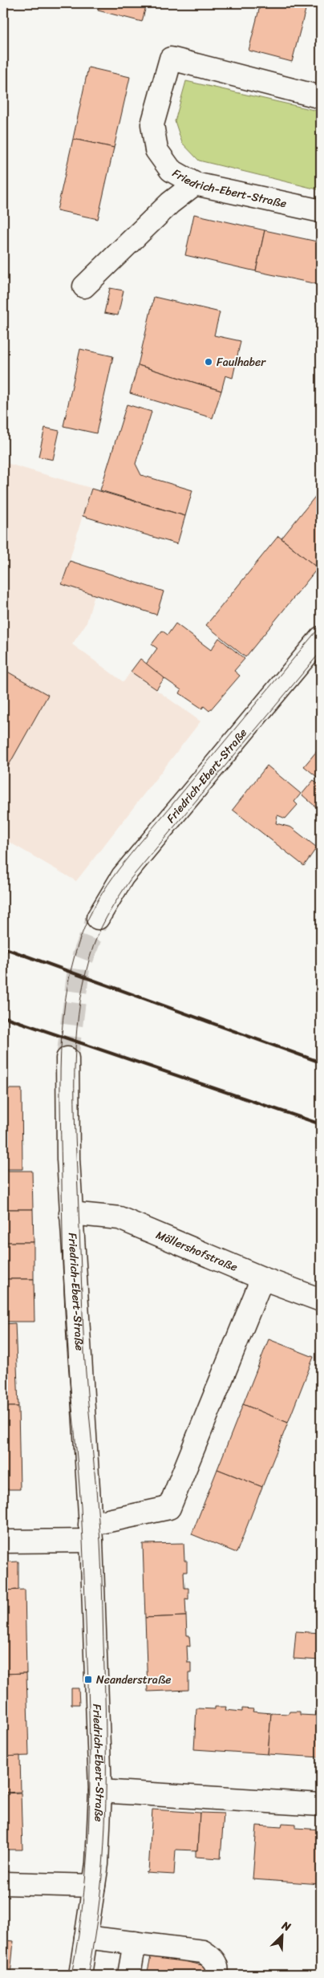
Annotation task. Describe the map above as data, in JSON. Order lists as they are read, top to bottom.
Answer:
{
  "streets": {
    "main road": ["Friedrich-Ebert-Straße", "Möllershofstraße"]
  },
  "crossings": [
    ["Friedrich-Ebert-Straße", "Möllershofstraße"]
  ],
  "places": {
    "other": ["Faulhaber"],
    "transit": ["Neanderstraße"]
  },
  "north": "top right"
}
